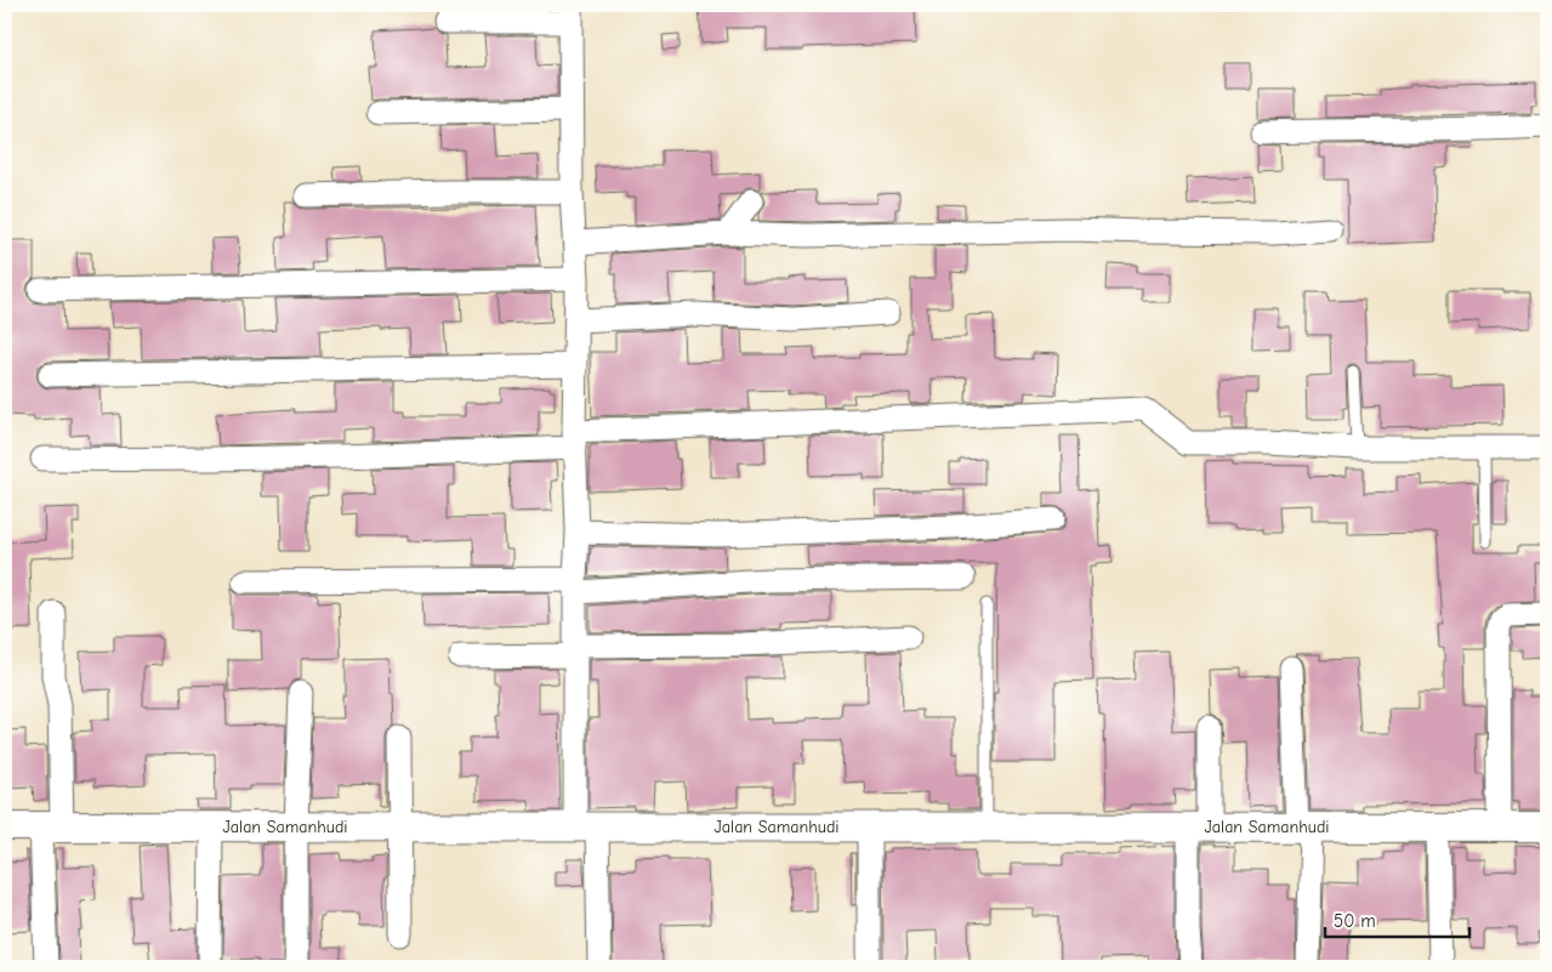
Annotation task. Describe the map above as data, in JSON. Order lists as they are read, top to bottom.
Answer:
{
  "streets": {
    "street": ["Jalan Samanhudi"]
  },
  "scale_bar": "50 m"
}
